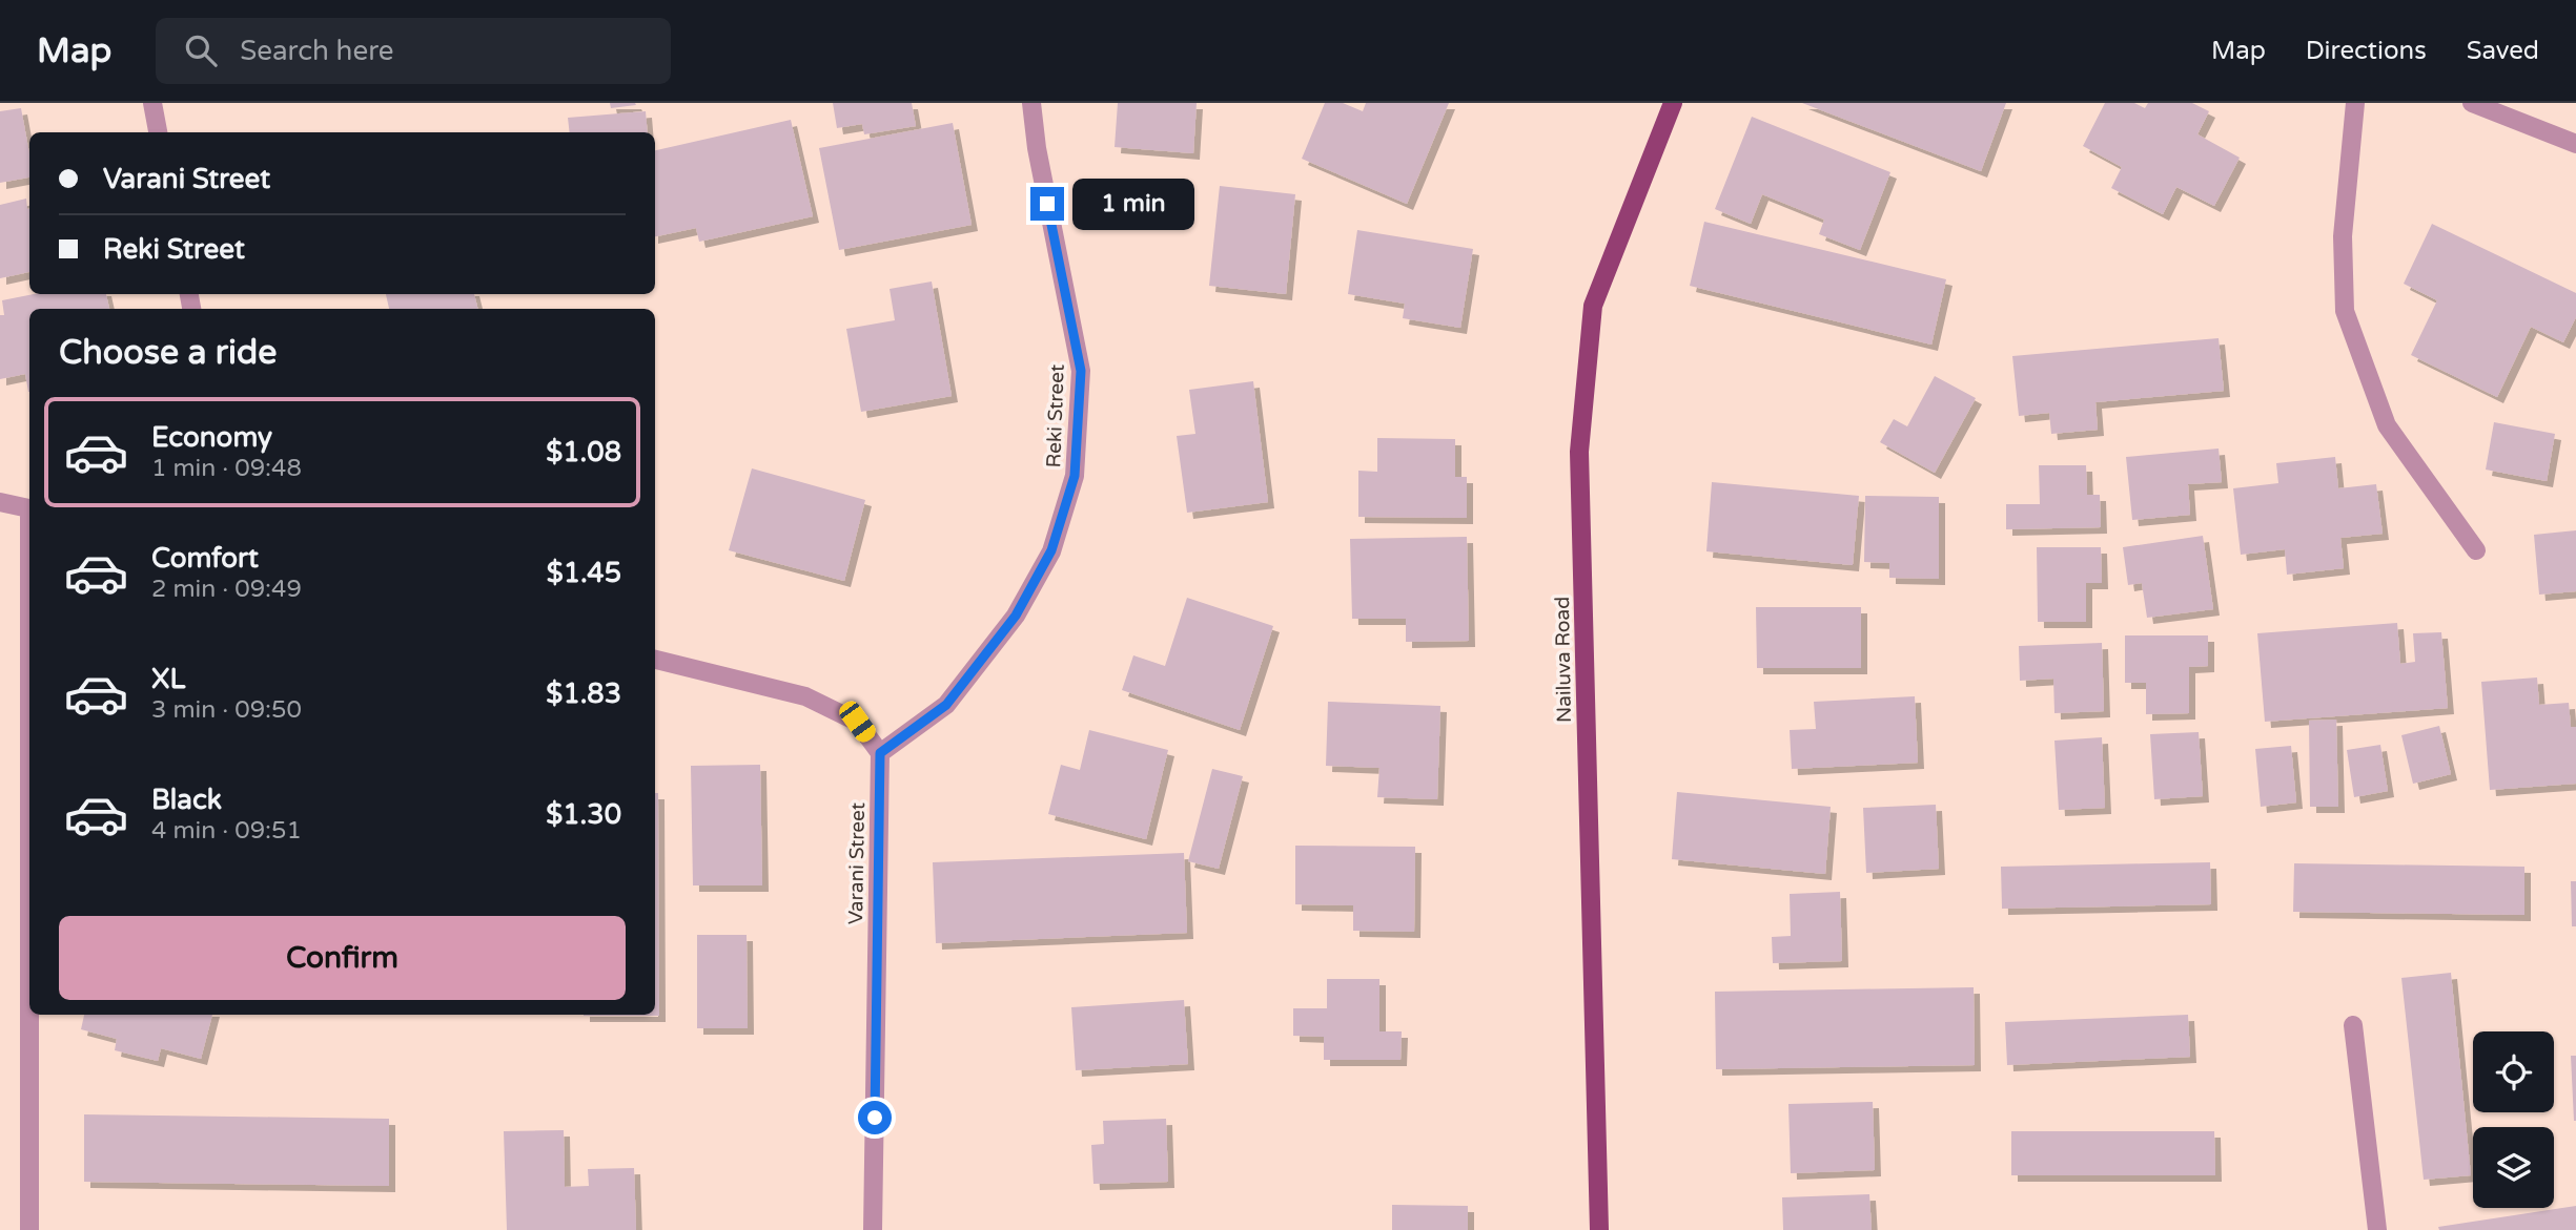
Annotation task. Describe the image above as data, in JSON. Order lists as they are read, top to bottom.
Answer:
{
  "streets": {
    "main road": ["Nailuva Road"],
    "street": ["Reki Street", "Varani Street"]
  },
  "crossings": [
    ["Reki Street", "Varani Street"]
  ],
  "page": {
    "header": "Map",
    "search": "Search here",
    "nav": ["Map", "Directions", "Saved"],
    "banner": ["Varani Street", "Reki Street"],
    "bubble": "1 min",
    "heading": "Choose a ride",
    "list": [
      {
        "name": "Economy",
        "note": "1 min · 09:48",
        "value": "$1.08"
      },
      {
        "name": "Comfort",
        "note": "2 min · 09:49",
        "value": "$1.45"
      },
      {
        "name": "XL",
        "note": "3 min · 09:50",
        "value": "$1.83"
      },
      {
        "name": "Black",
        "note": "4 min · 09:51",
        "value": "$1.30"
      }
    ],
    "buttons": "Confirm"
  }
}
